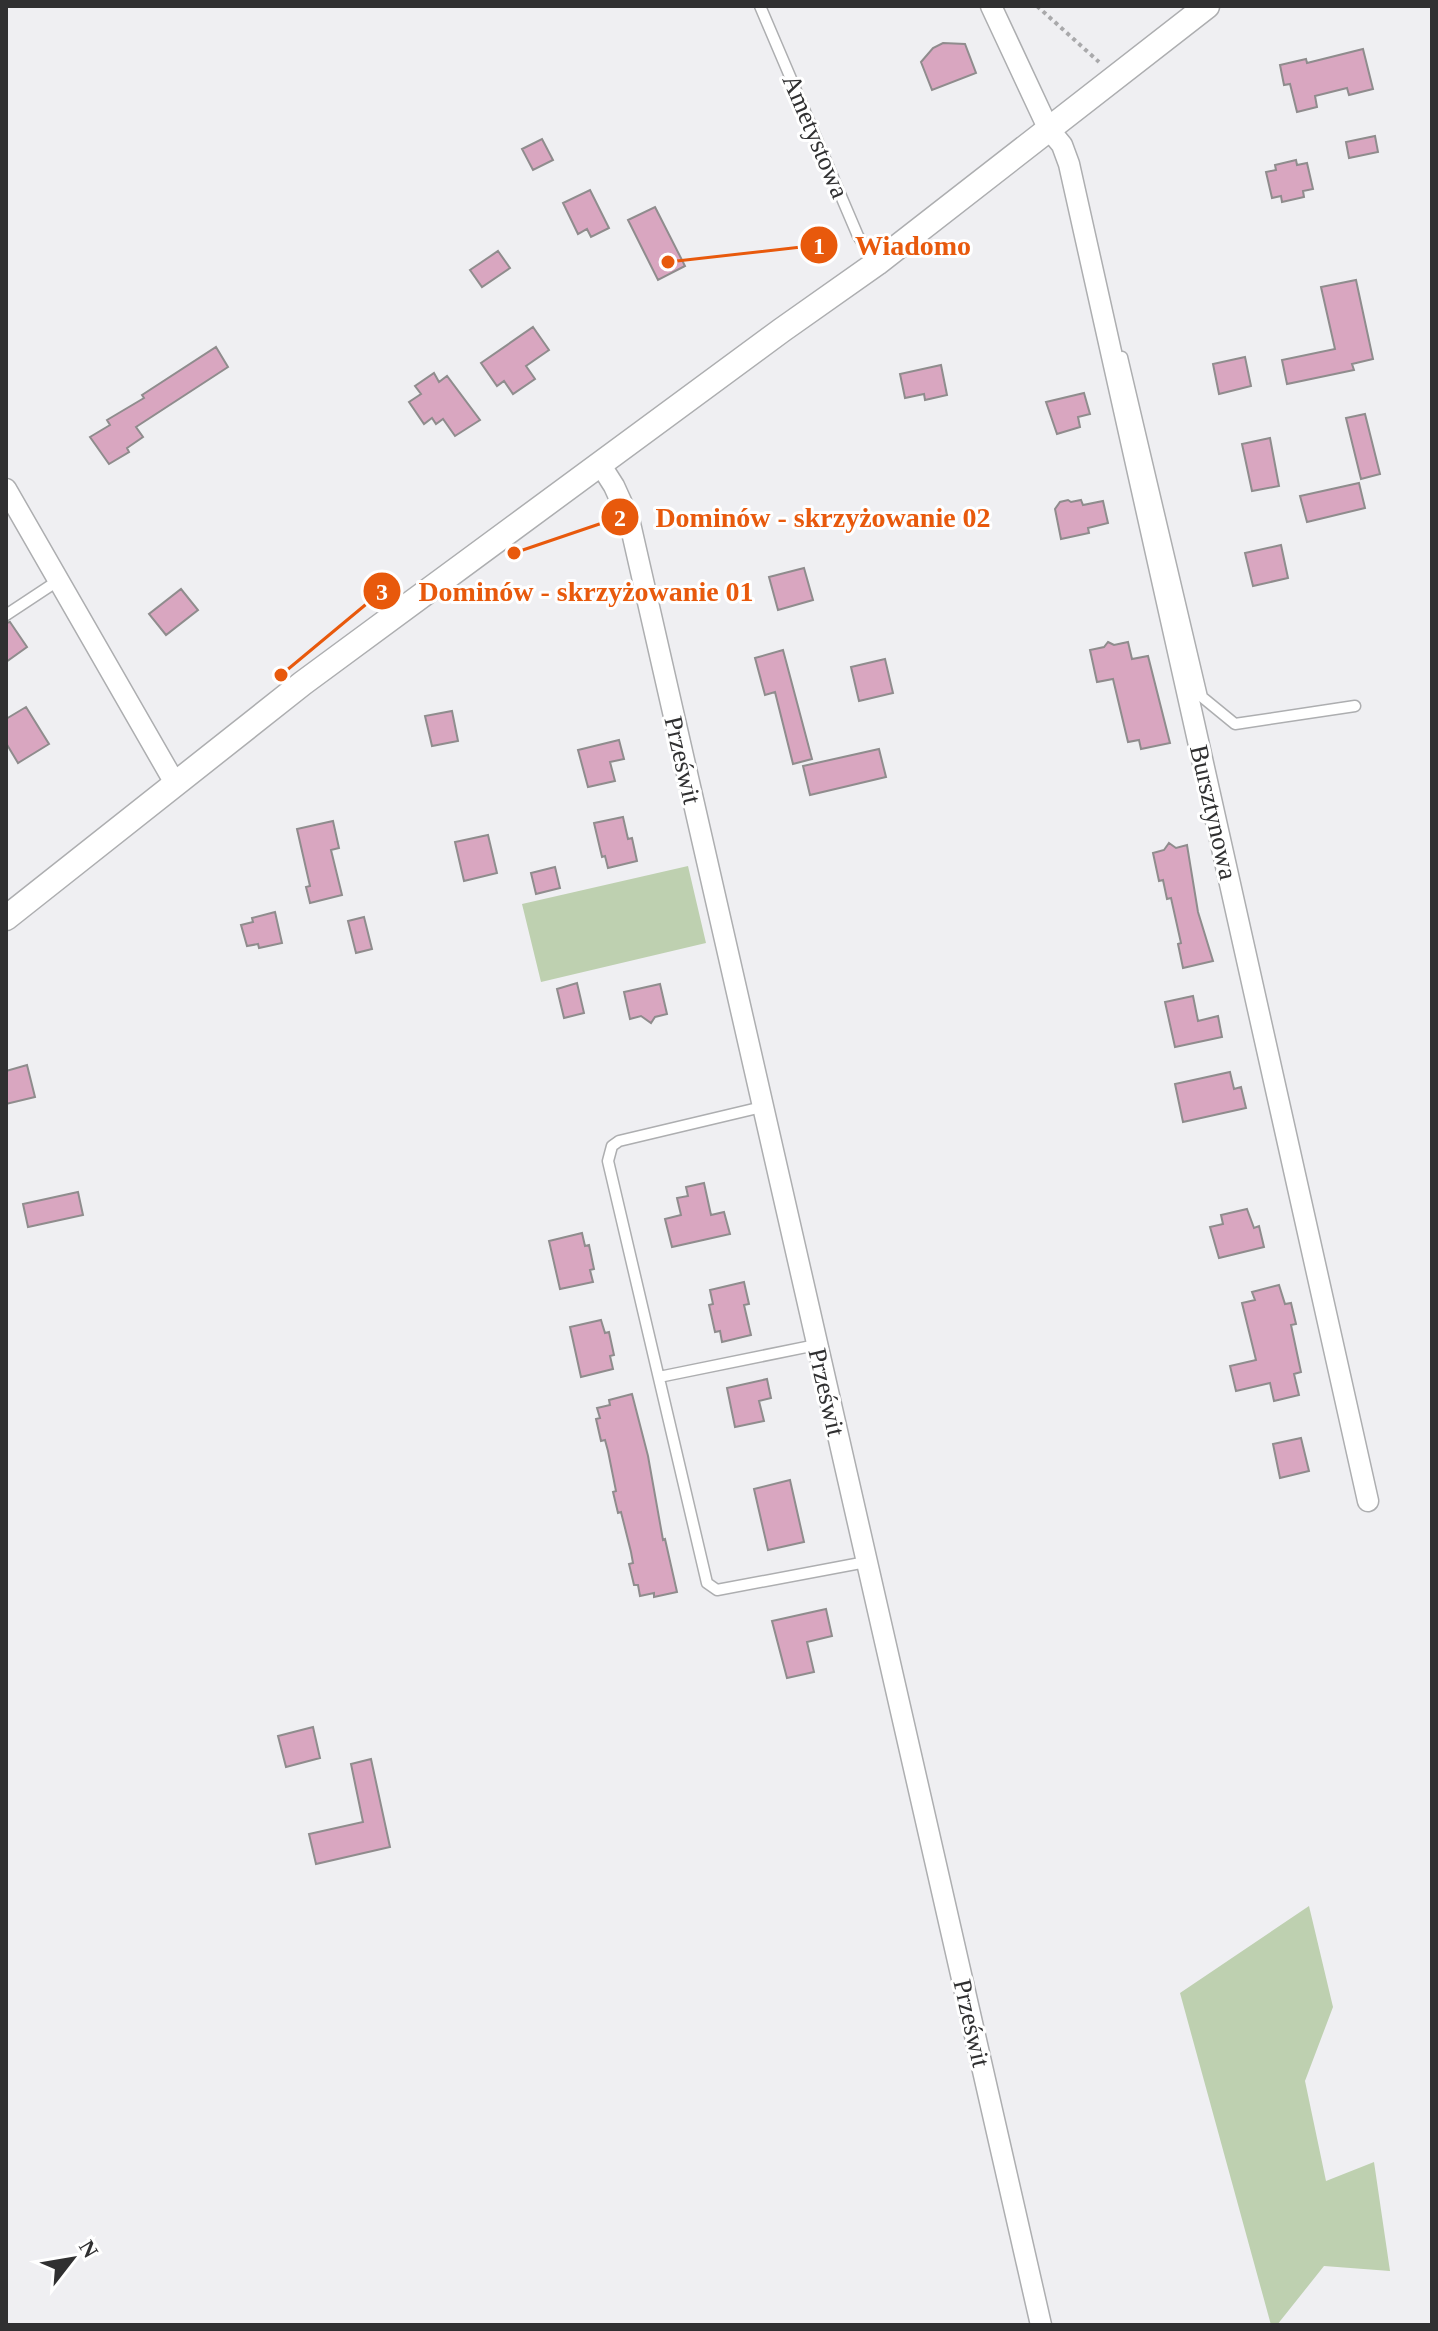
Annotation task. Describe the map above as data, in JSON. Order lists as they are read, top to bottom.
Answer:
{
  "streets": {
    "street": ["Prześwit", "Bursztynowa"],
    "lane": ["Ametystowa"]
  },
  "places": ["Wiadomo", "Dominów - skrzyżowanie 02", "Dominów - skrzyżowanie 01"],
  "north": "top right"
}
